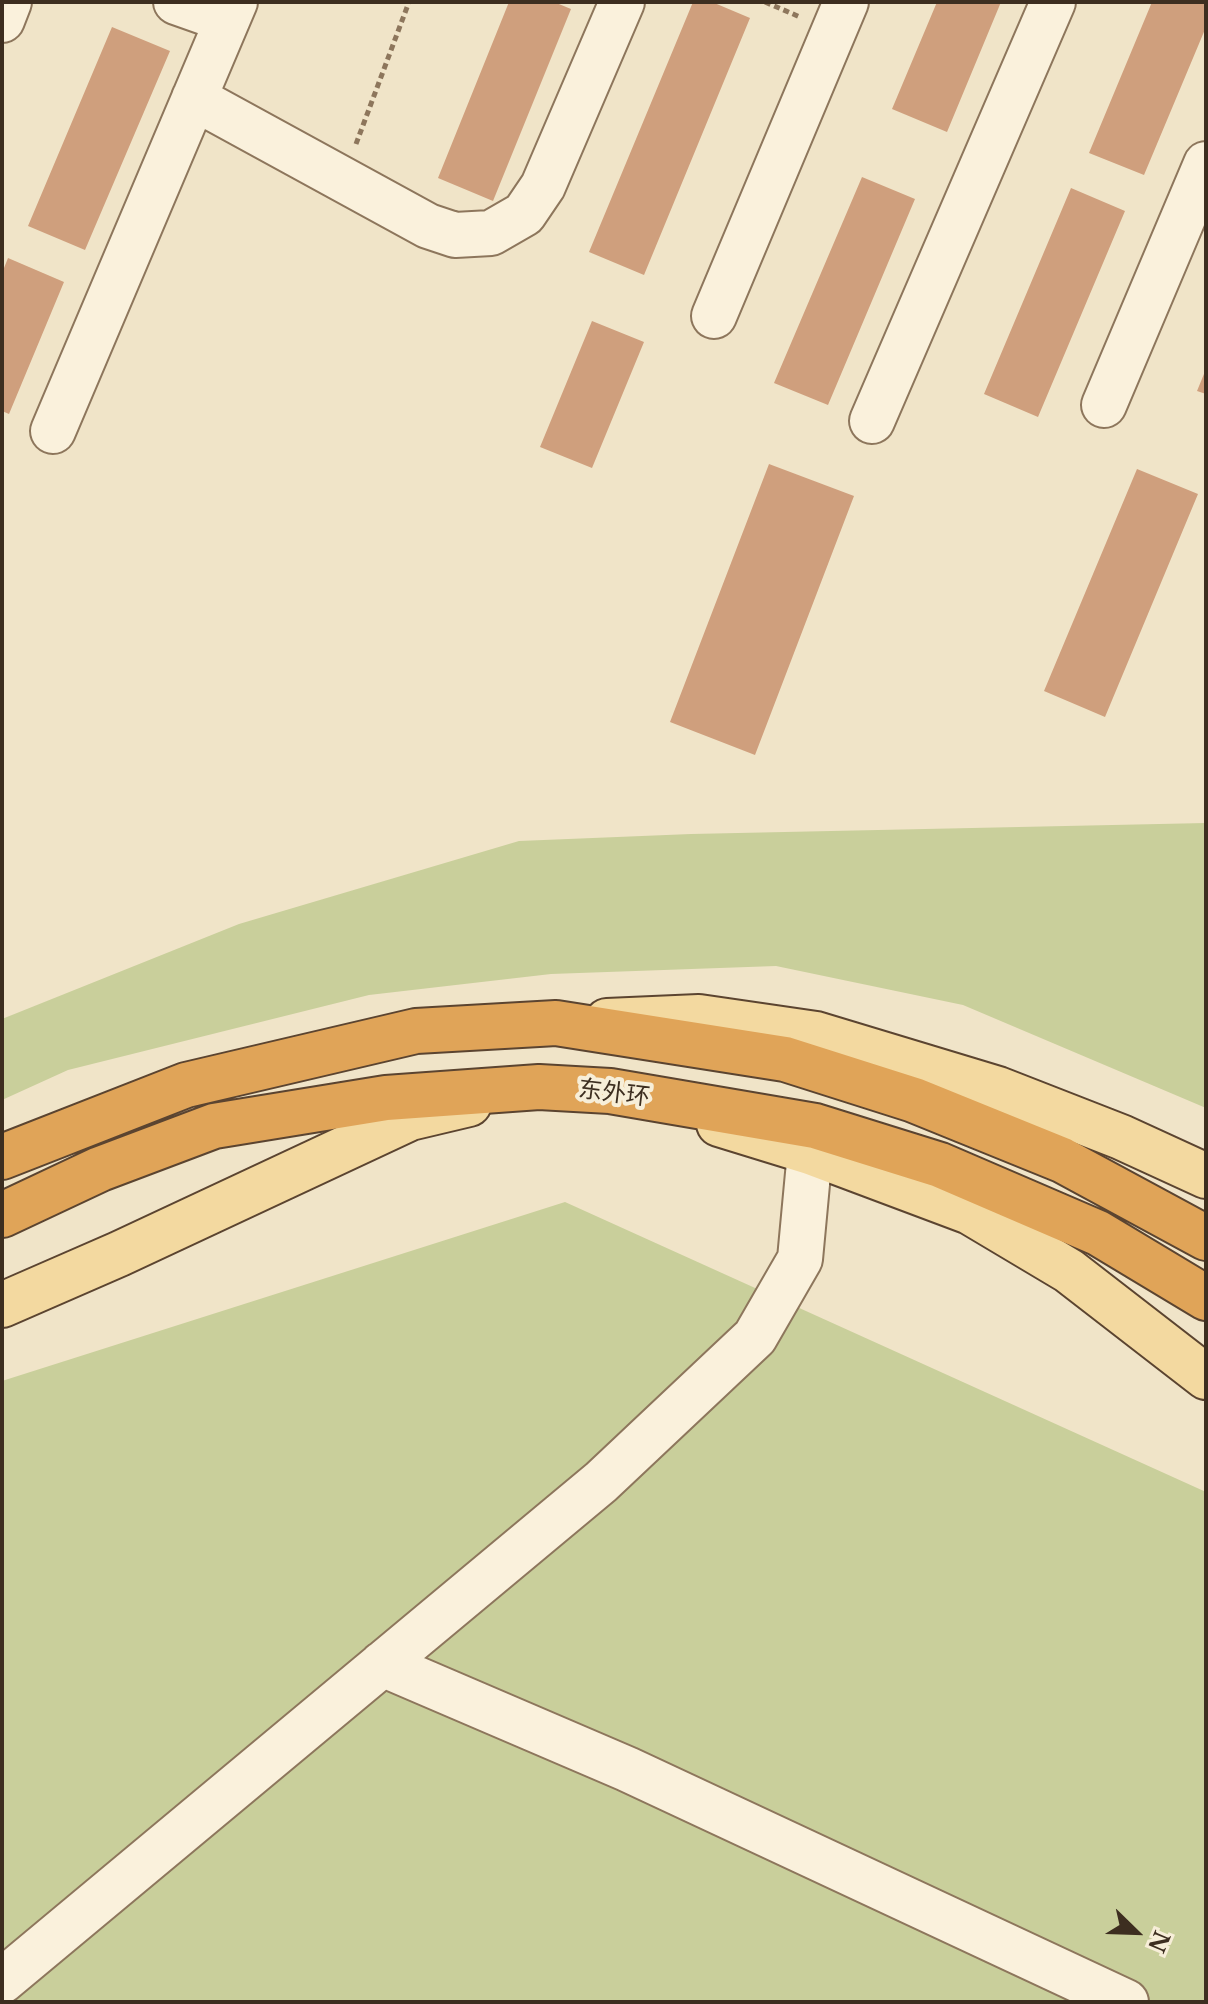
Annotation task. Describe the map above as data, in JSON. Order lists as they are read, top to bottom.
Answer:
{
  "streets": {
    "highway": ["东外环"]
  },
  "north": "bottom right"
}
